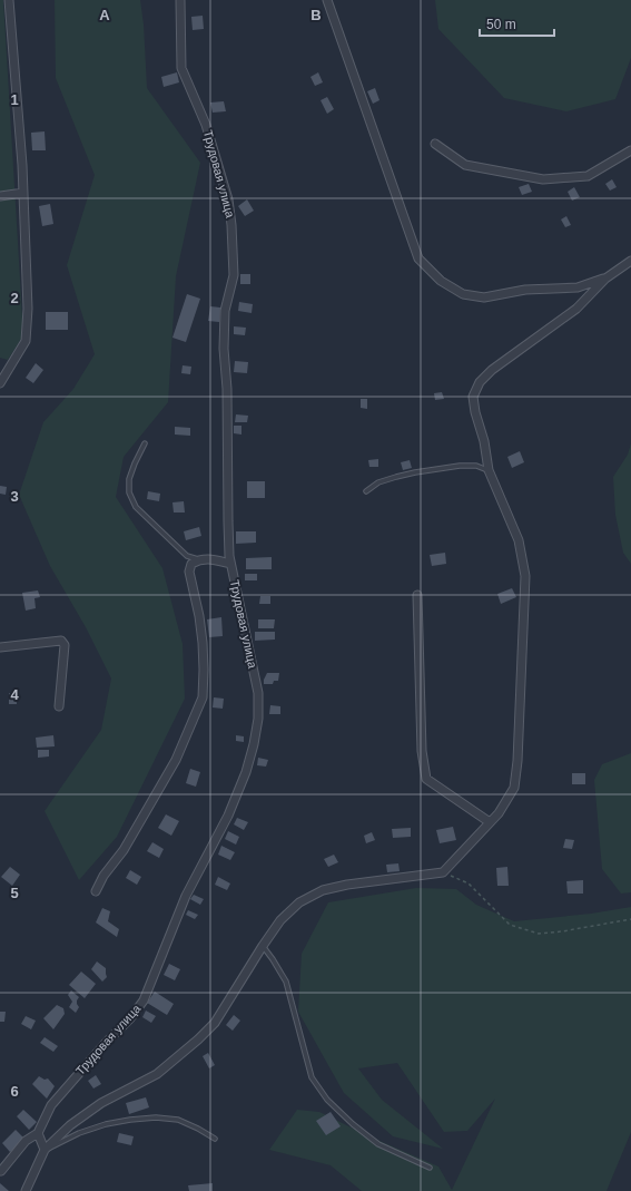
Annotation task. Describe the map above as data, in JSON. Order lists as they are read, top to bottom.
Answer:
{
  "streets": {
    "street": ["Трудовая улица"]
  },
  "scale_bar": "50 m",
  "grid": {
    "columns": ["A", "B"],
    "rows": [
      "1",
      "2",
      "3",
      "4",
      "5",
      "6"
    ]
  }
}
